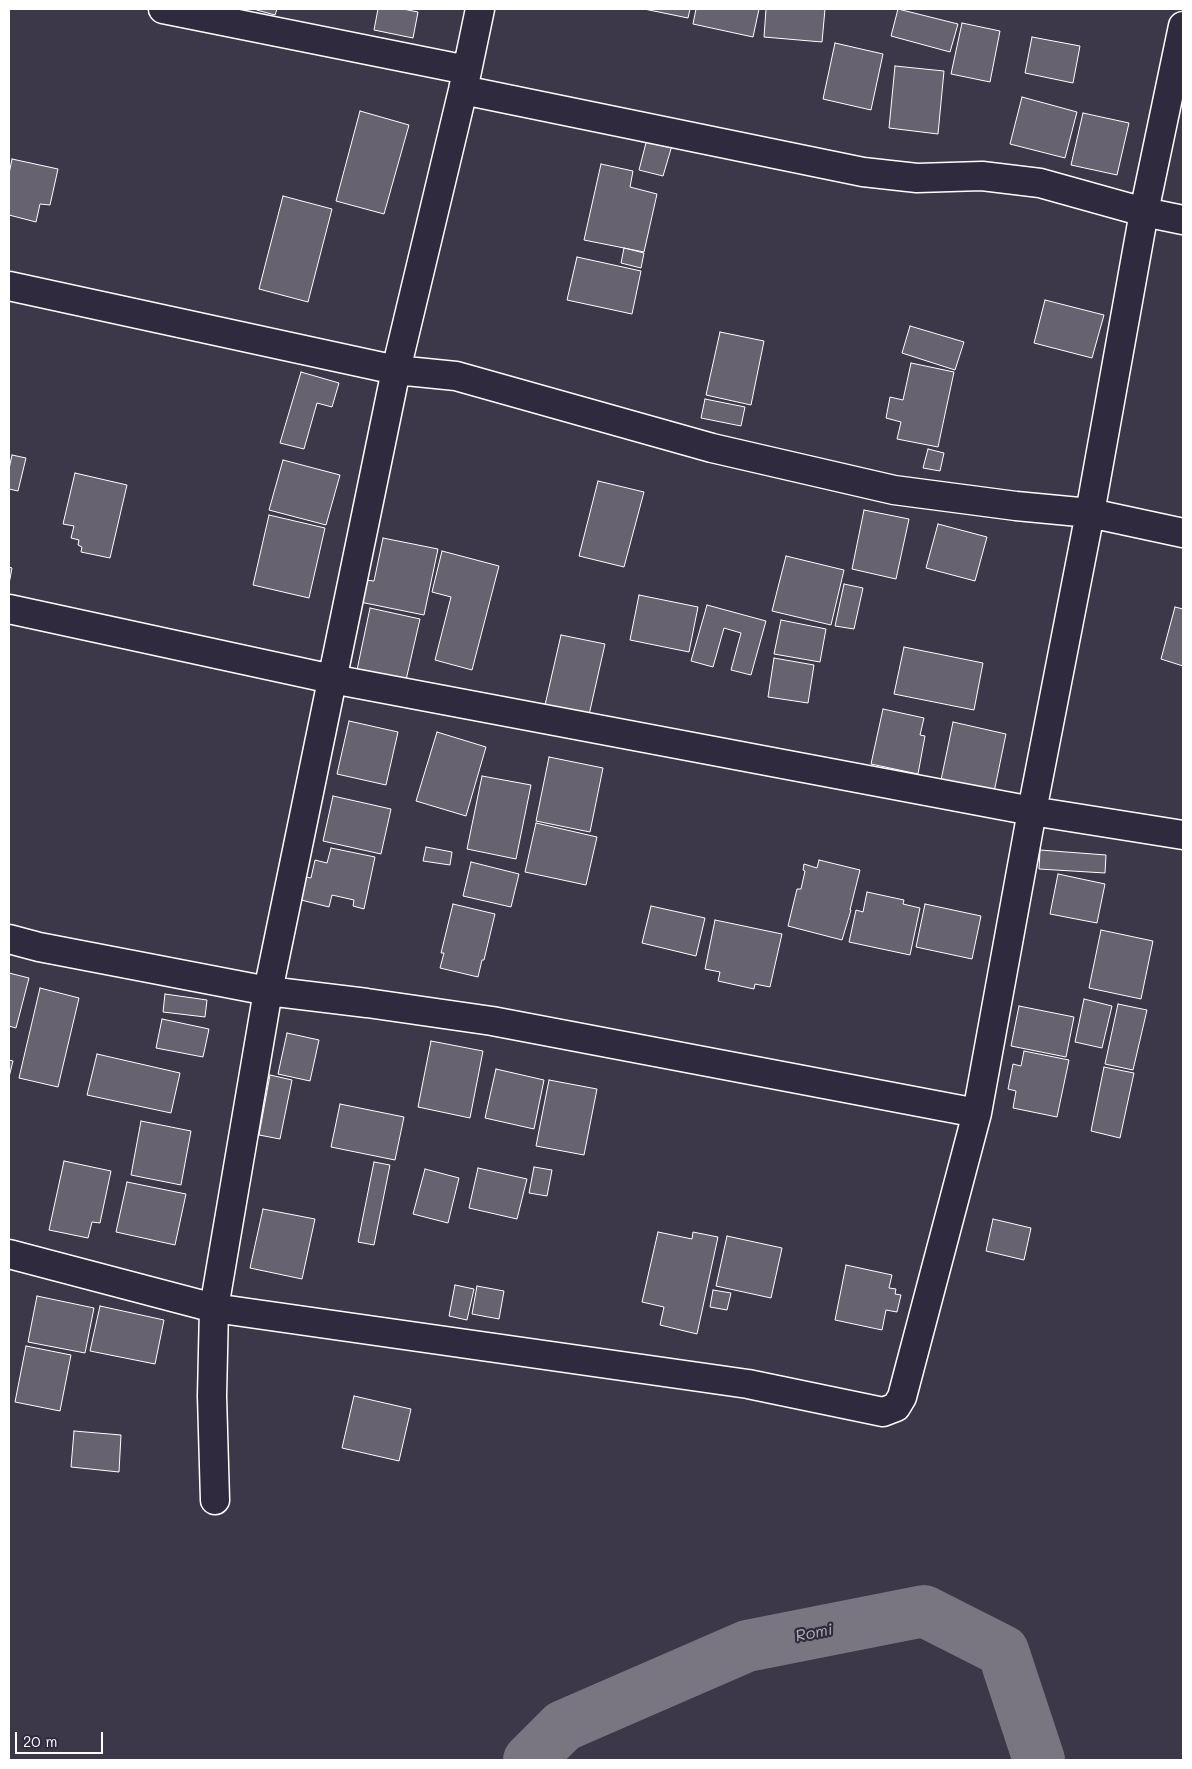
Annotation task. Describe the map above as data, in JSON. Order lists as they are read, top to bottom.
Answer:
{
  "water": ["Romi"],
  "scale_bar": "20 m"
}
